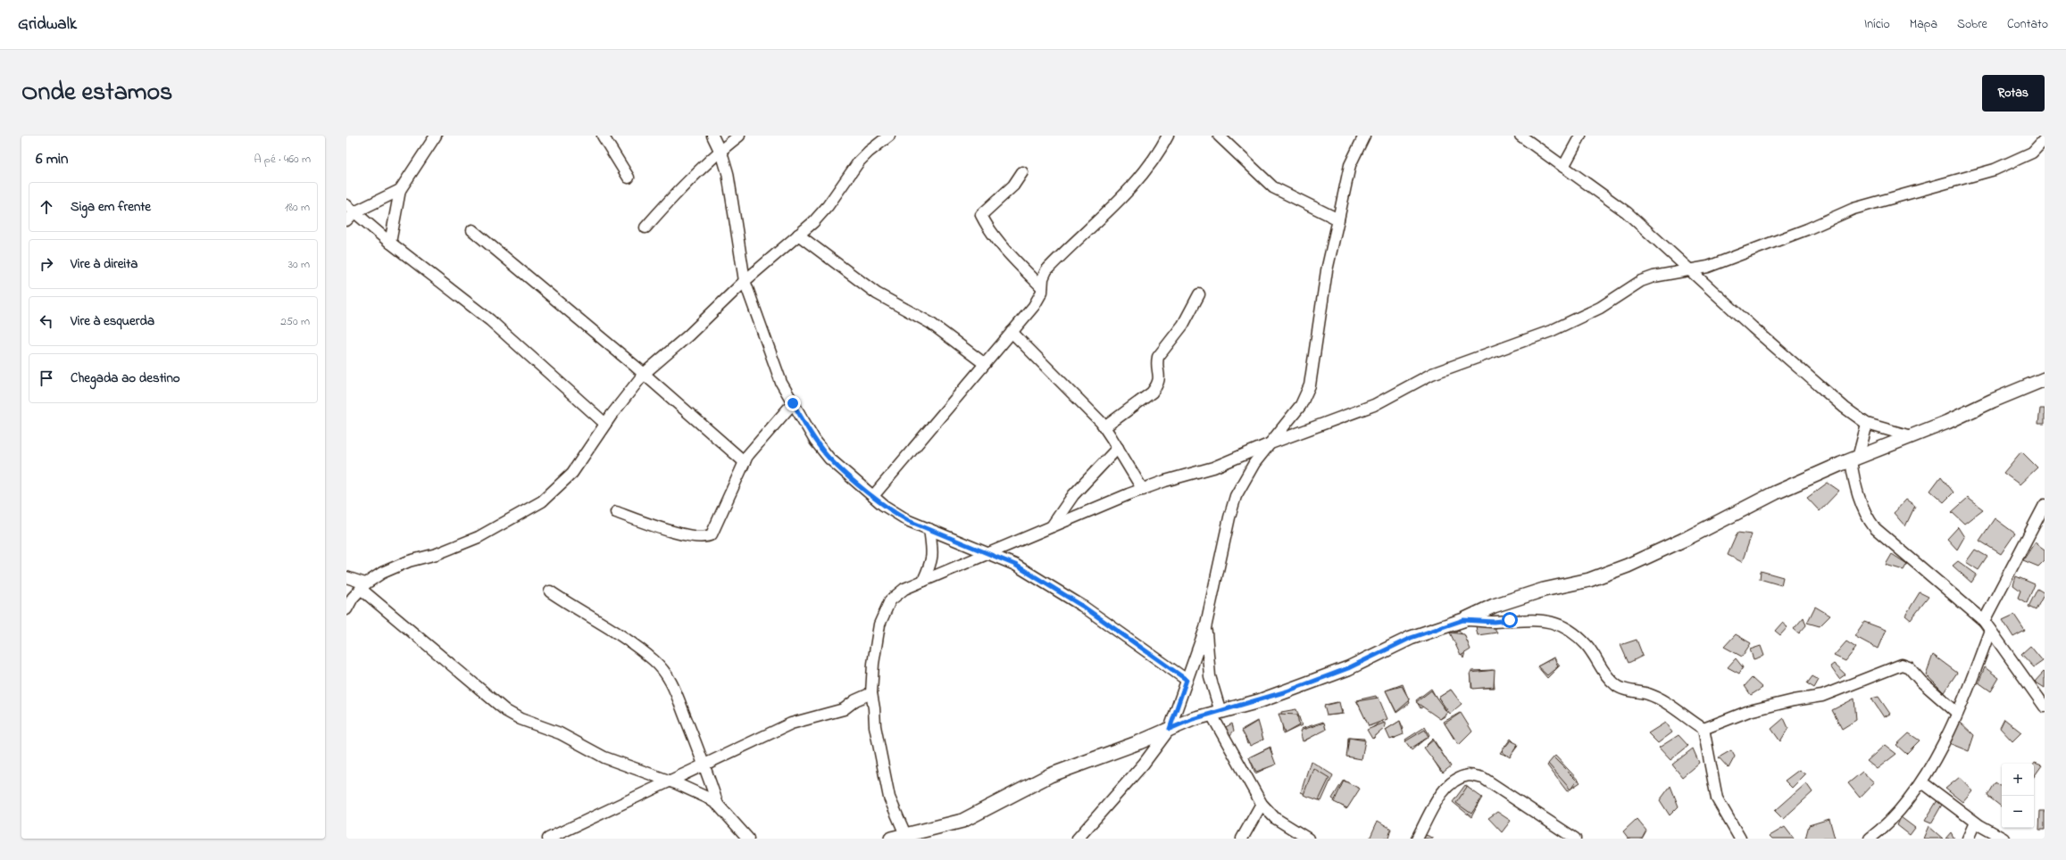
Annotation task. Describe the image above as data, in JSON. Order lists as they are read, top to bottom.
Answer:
{
  "page": {
    "header": "Gridwalk",
    "nav": [
      "Início",
      "Mapa",
      "Sobre",
      "Contato"
    ],
    "title": "Onde estamos",
    "buttons": "Rotas",
    "heading": ["6 min", "A pé · 460 m"],
    "list": [
      ["Siga em frente", "180 m"],
      ["Vire à direita", "30 m"],
      ["Vire à esquerda", "250 m"],
      "Chegada ao destino"
    ],
    "map_buttons": ["+", "−"]
  }
}
